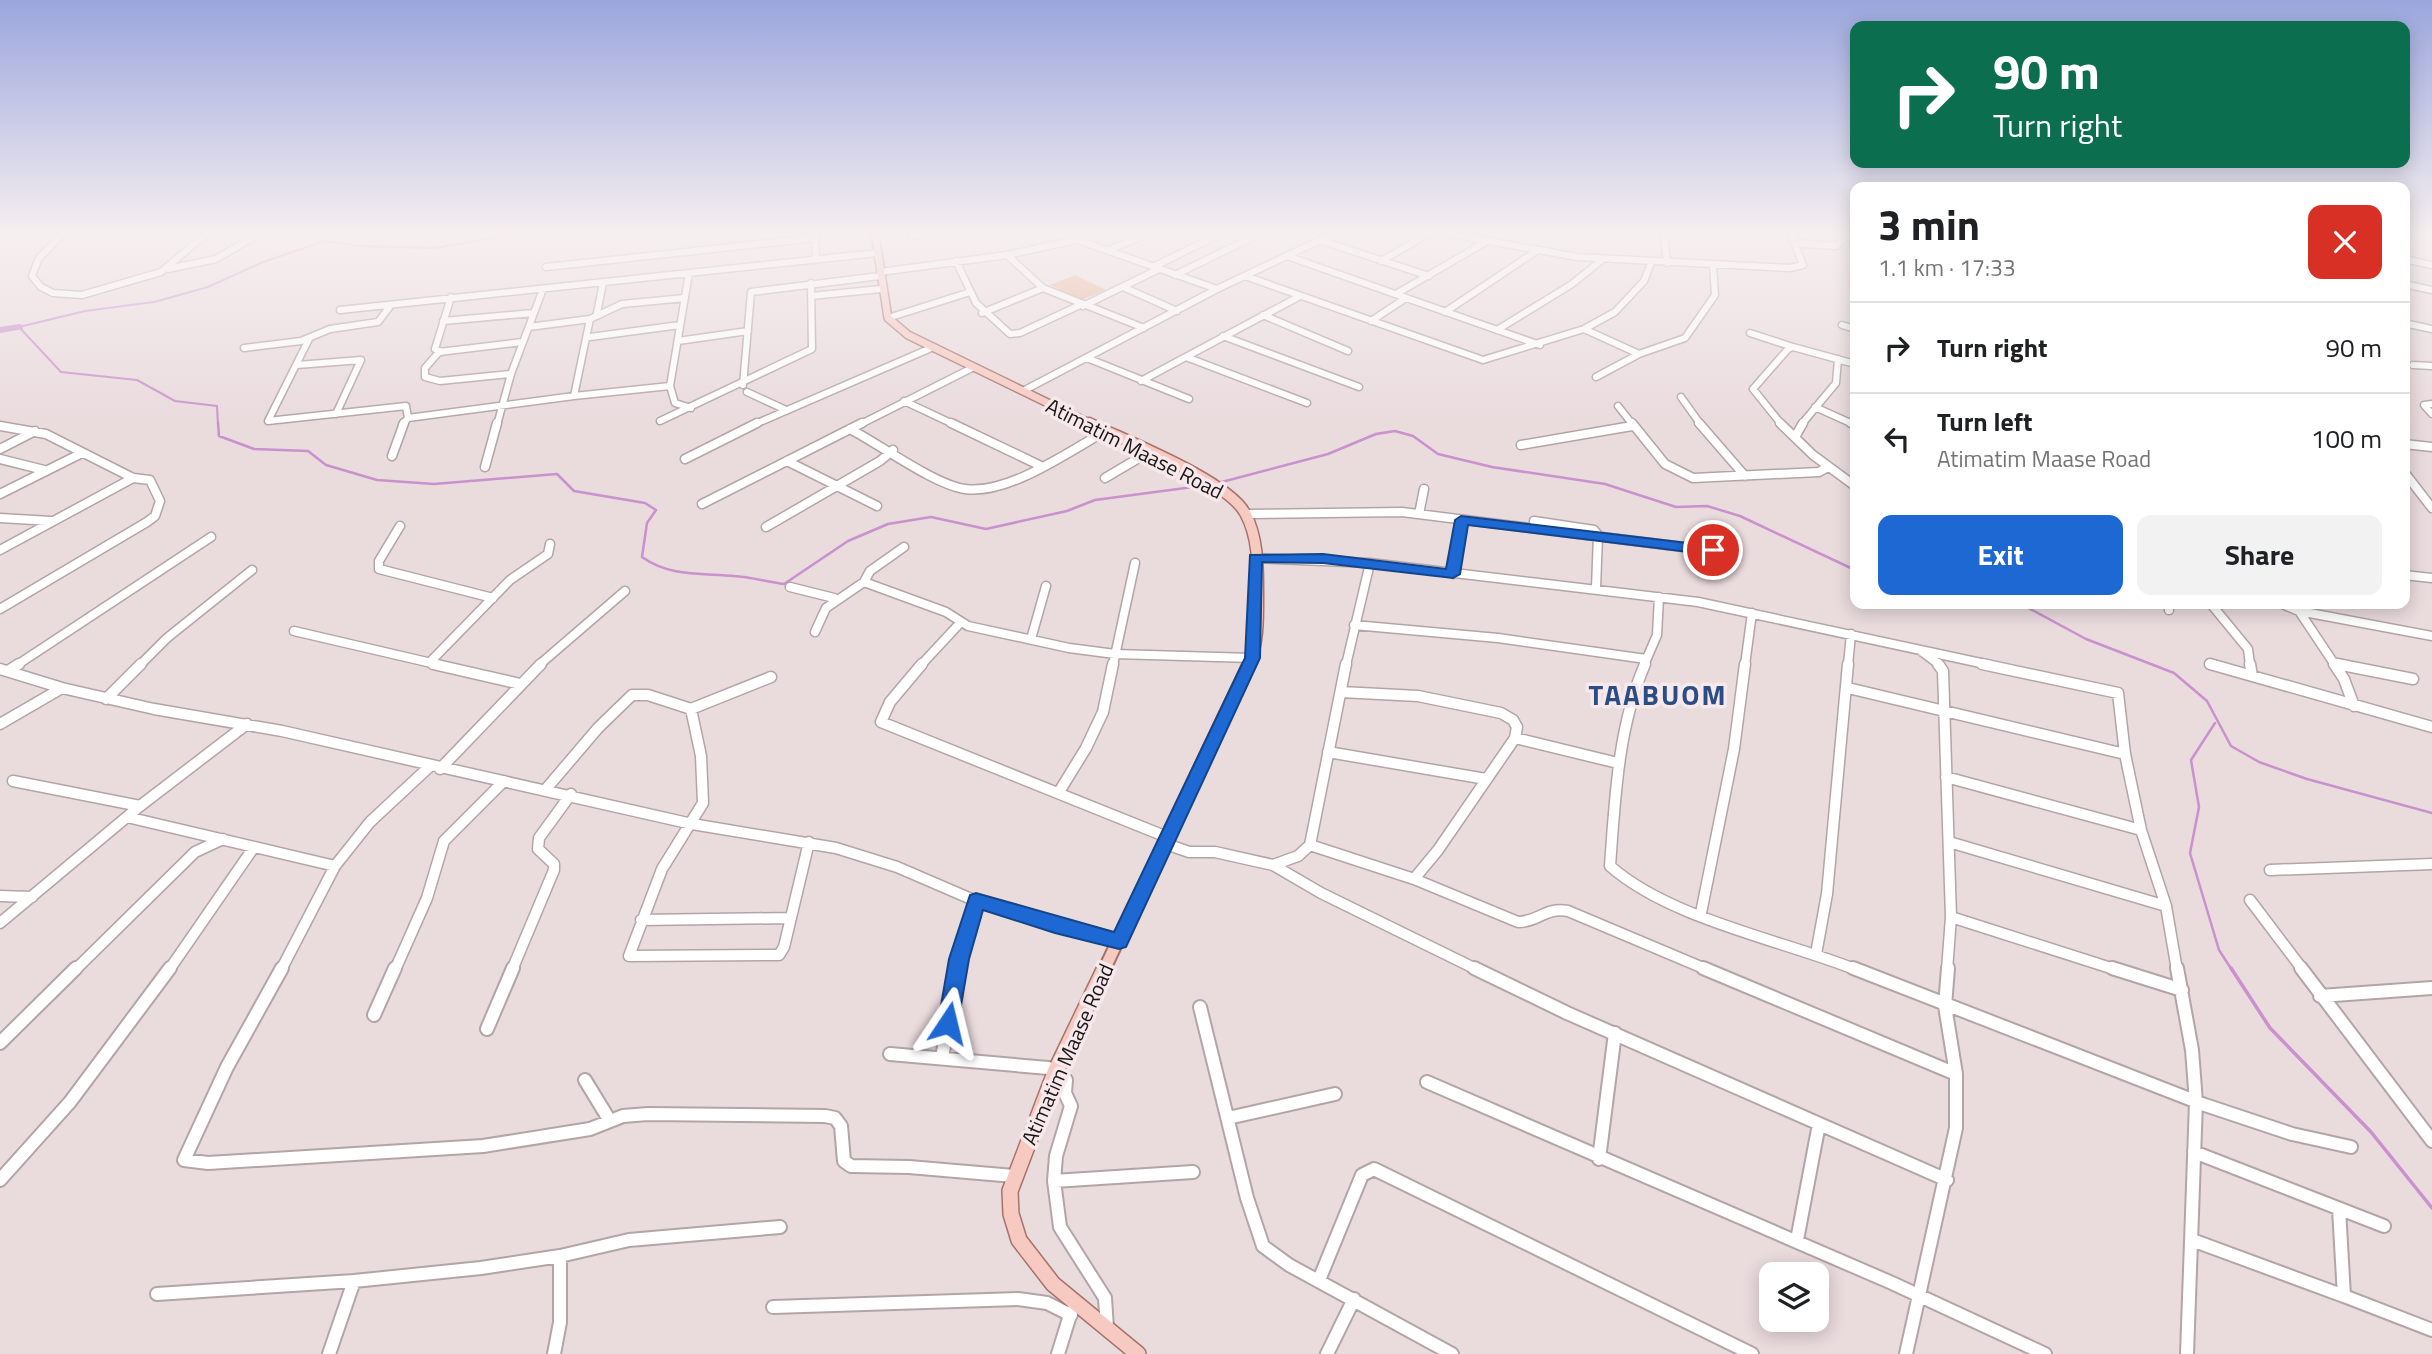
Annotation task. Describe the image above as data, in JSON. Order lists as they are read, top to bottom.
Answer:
{
  "streets": {
    "main road": ["Atimatim Maase Road"]
  },
  "districts": ["TAABUOM"],
  "page": {
    "turn": ["90 m", "Turn right"],
    "heading": ["3 min", "1.1 km · 17:33"],
    "list": [
      {
        "name": "Turn right",
        "value": "90 m"
      },
      {
        "name": "Turn left",
        "note": "Atimatim Maase Road",
        "value": "100 m"
      }
    ],
    "buttons": ["Exit", "Share"]
  }
}
